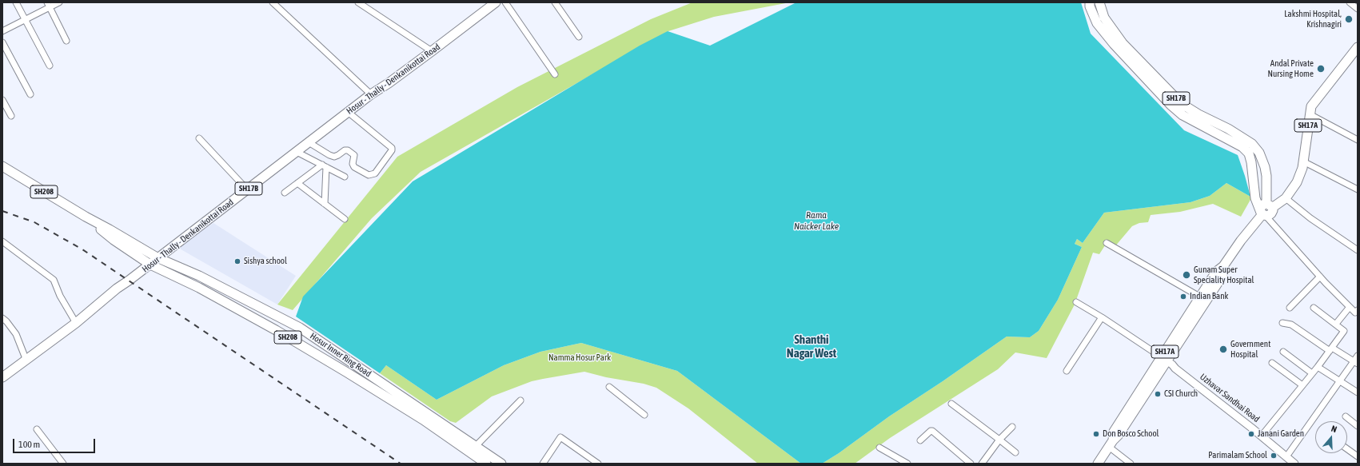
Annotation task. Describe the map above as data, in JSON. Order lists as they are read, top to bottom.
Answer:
{
  "streets": {
    "main road": [
      "Hosur - Thally - Denkanikottai Road",
      "SH17B",
      "SH17A",
      "SH208",
      "Hosur Inner Ring Road",
      "Uzhavar Sandhai Road"
    ]
  },
  "crossings": [
    ["Hosur - Thally - Denkanikottai Road", "Hosur Inner Ring Road"],
    ["SH17B", "SH17A"],
    ["SH17A", "Uzhavar Sandhai Road"]
  ],
  "districts": ["Shanthi Nagar West"],
  "water": ["Rama Naicker Lake"],
  "parks": ["Namma Hosur Park"],
  "places": [
    "Lakshmi Hospital, Krishnagiri",
    "Andal Private Nursing Home",
    "Sishya school",
    "Gunam Super Speciality Hospital",
    "Indian Bank",
    "Government Hospital",
    "CSI Church",
    "Don Bosco School",
    "Janani Garden",
    "Parimalam School"
  ],
  "scale_bar": "100 m",
  "north": "top"
}
